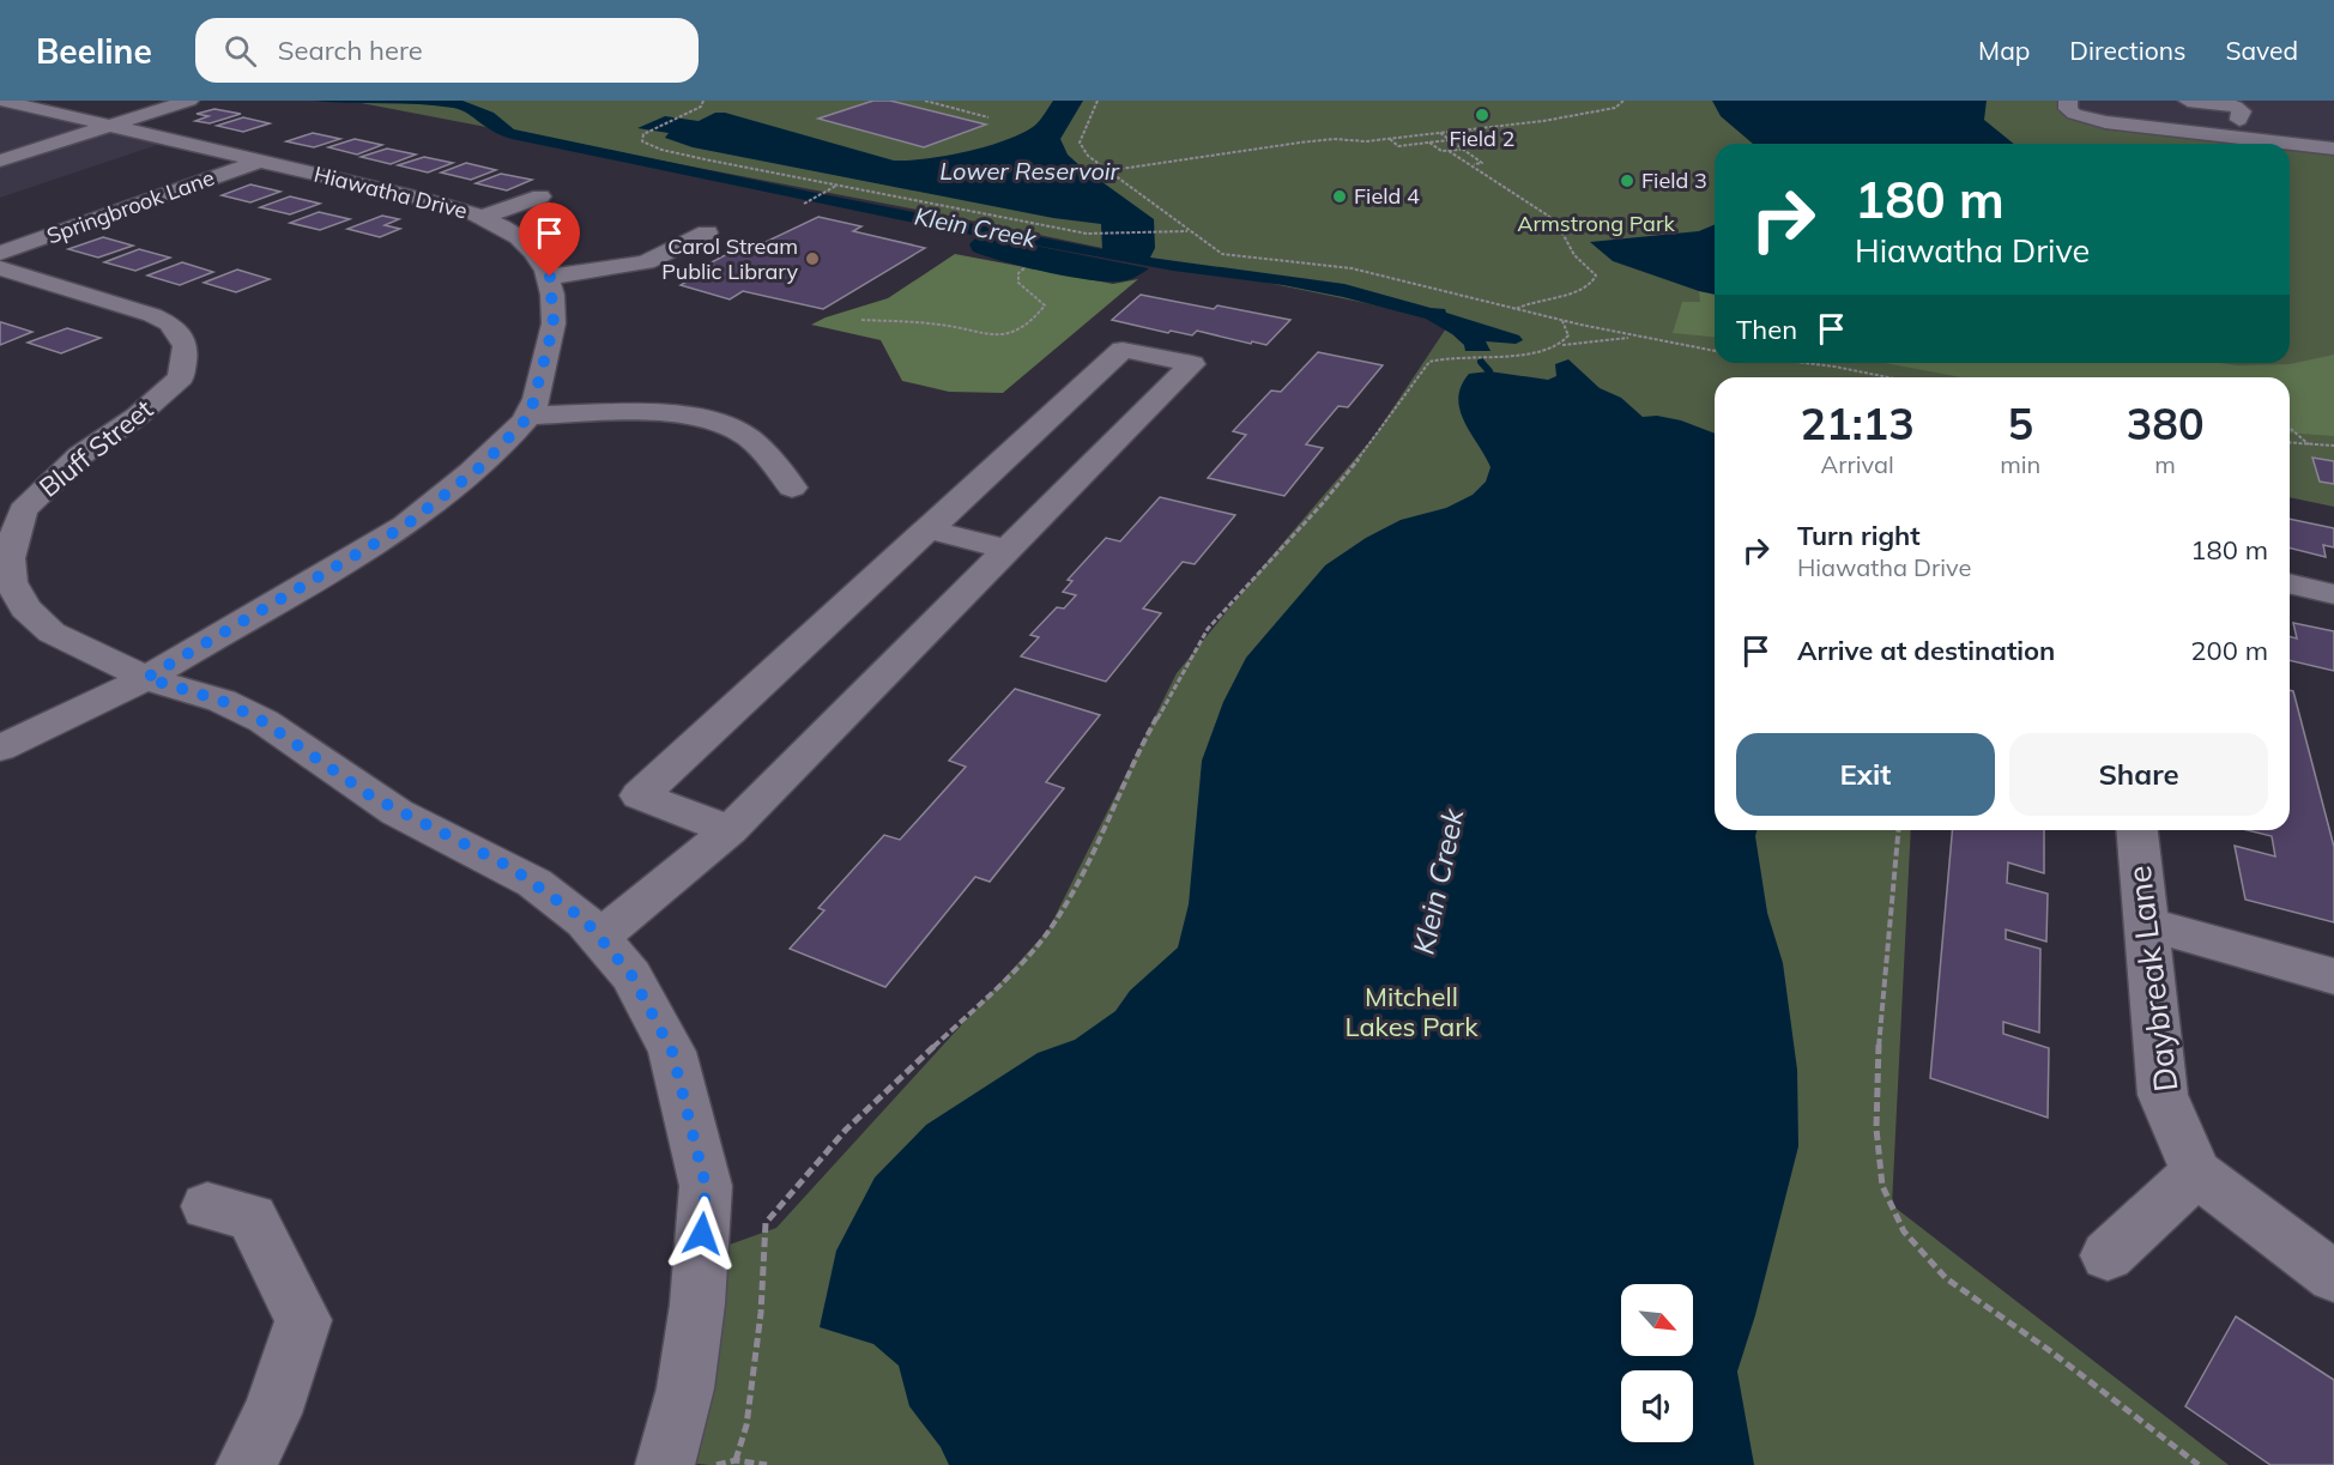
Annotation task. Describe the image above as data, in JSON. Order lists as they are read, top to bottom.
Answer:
{
  "streets": {
    "street": [
      "Hiawatha Drive",
      "Springbrook Lane",
      "Bluff Street",
      "Daybreak Lane"
    ]
  },
  "crossings": [
    ["Hiawatha Drive", "Springbrook Lane"]
  ],
  "water": ["Lower Reservoir", "Klein Creek"],
  "parks": ["Armstrong Park", "Mitchell Lakes Park"],
  "places": [
    "Field 2",
    "Field 3",
    "Field 4",
    "Carol Stream Public Library"
  ],
  "north": "bottom right",
  "page": {
    "header": "Beeline",
    "search": "Search here",
    "nav": ["Map", "Directions", "Saved"],
    "turn": ["180 m", "Hiawatha Drive"],
    "then": "Then",
    "eta": [
      "21:13",
      "Arrival",
      "5",
      "min",
      "380",
      "m"
    ],
    "list": [
      {
        "name": "Turn right",
        "note": "Hiawatha Drive",
        "value": "180 m"
      },
      {
        "name": "Arrive at destination",
        "value": "200 m"
      }
    ],
    "buttons": ["Exit", "Share"]
  }
}
